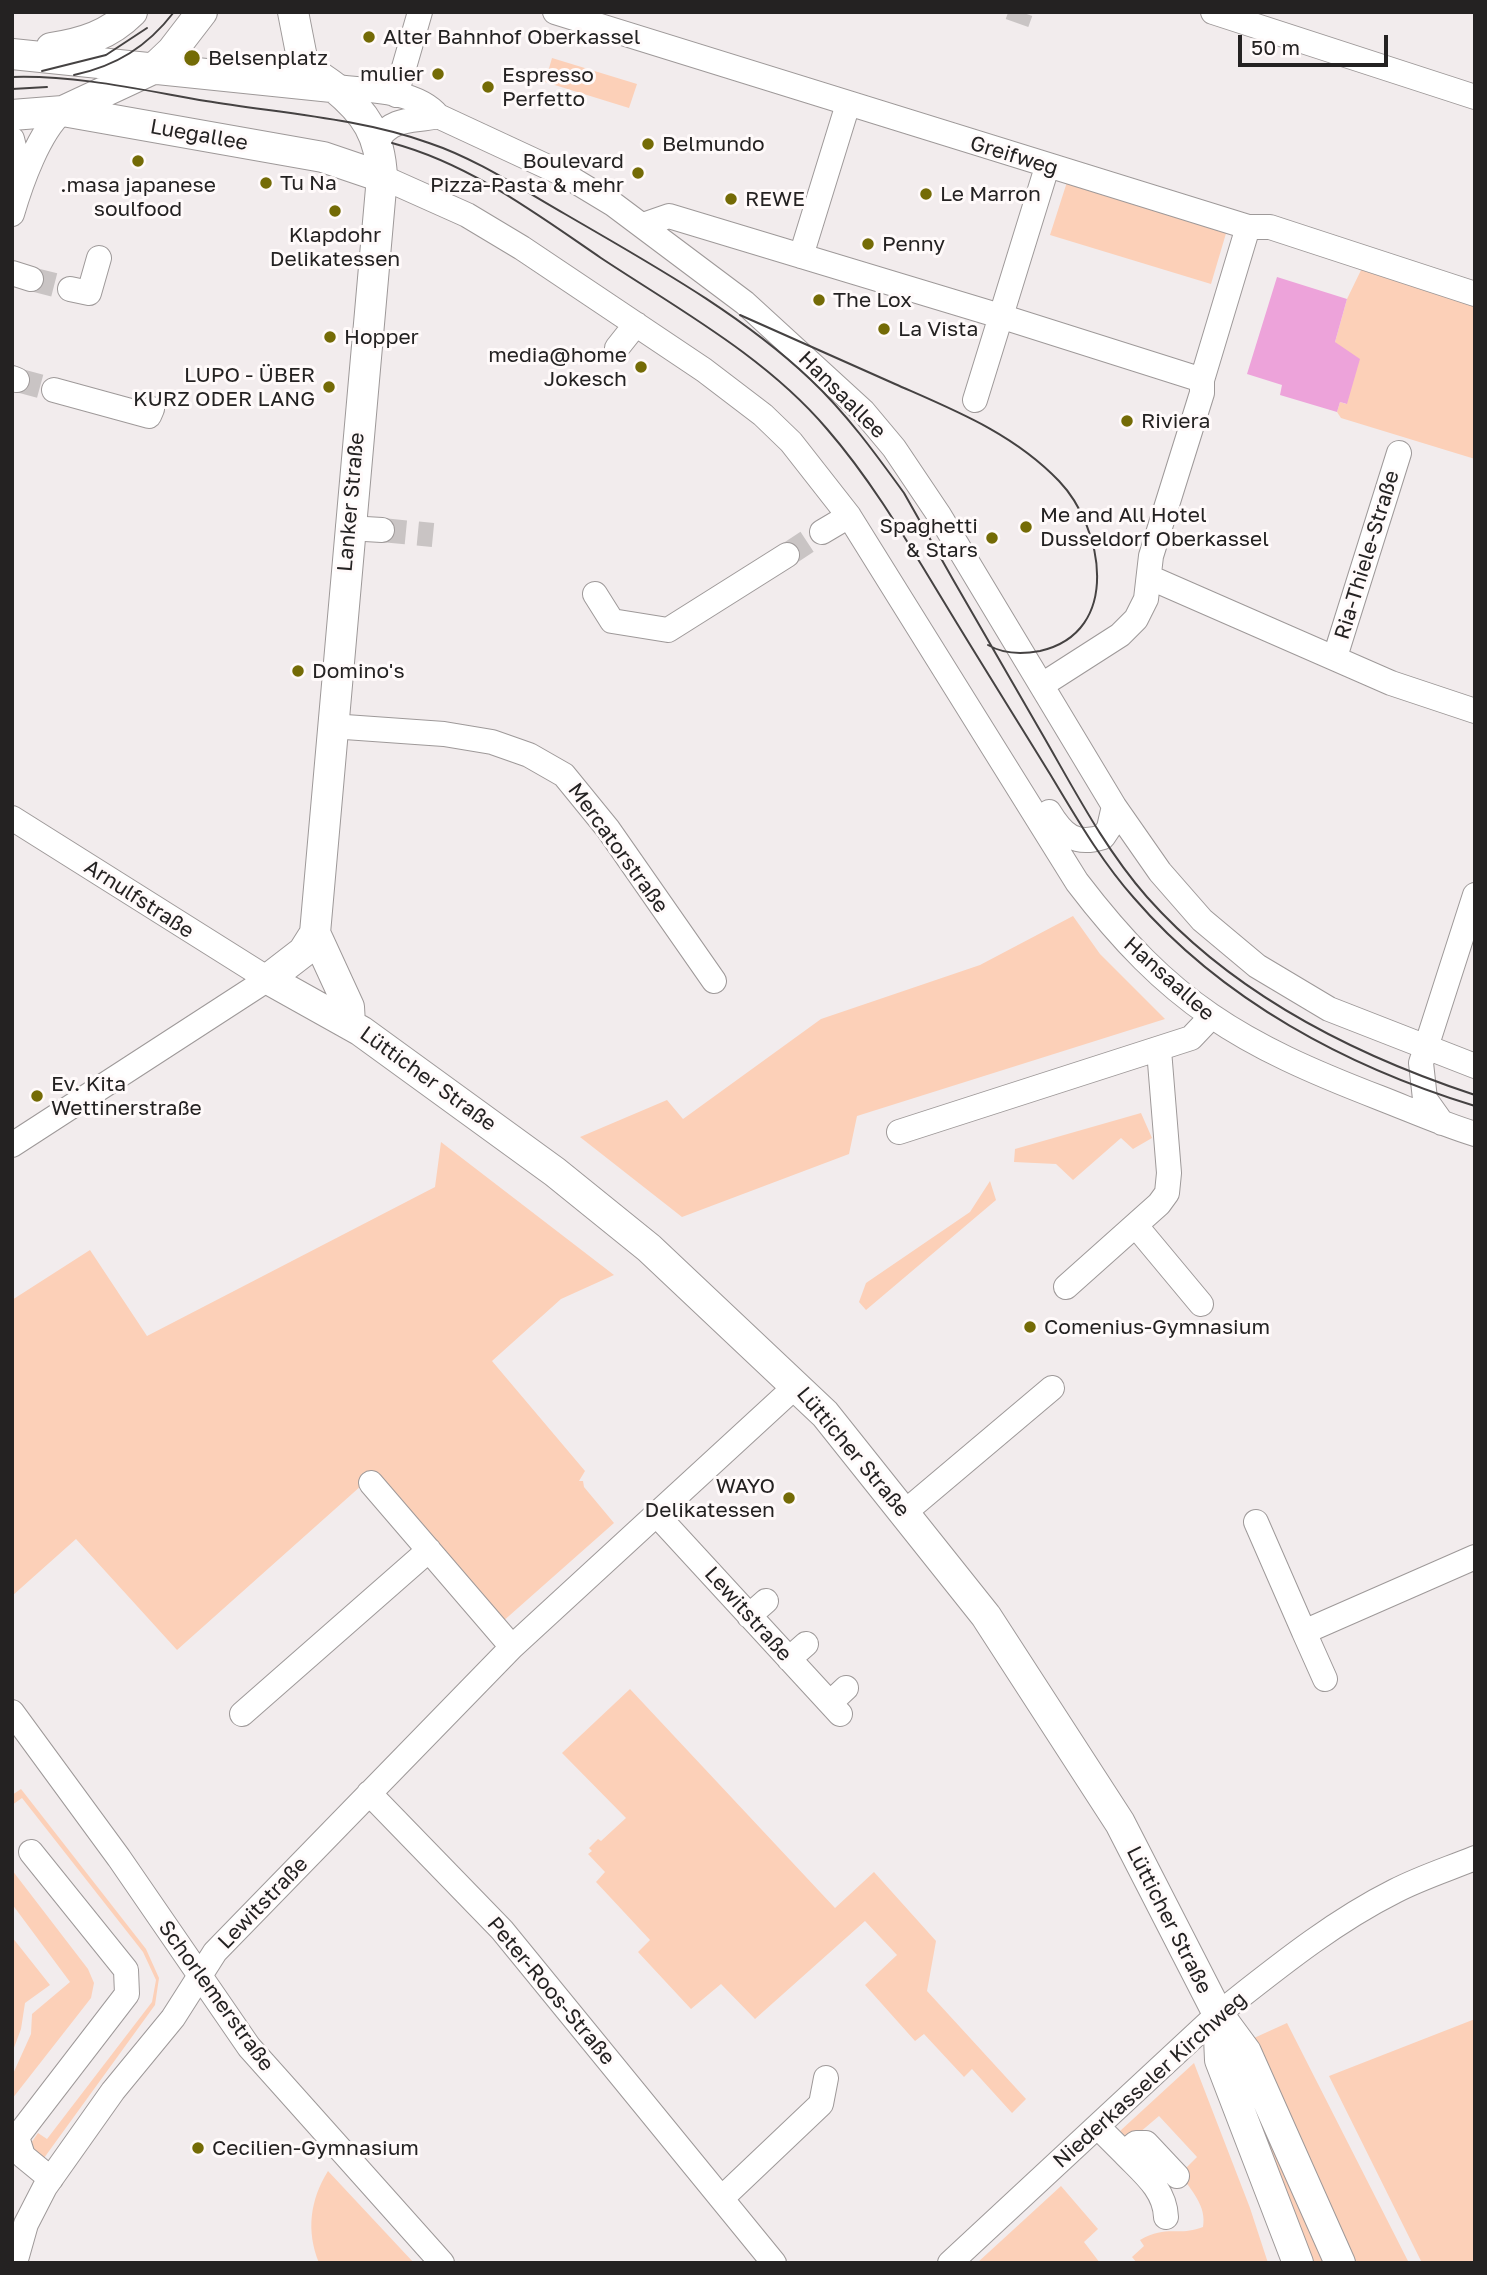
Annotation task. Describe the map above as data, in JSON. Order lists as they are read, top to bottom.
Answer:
{
  "streets": {
    "main road": ["Luegallee", "Lanker Straße", "Lütticher Straße"],
    "street": [
      "Greifweg",
      "Hansaallee",
      "Ria-Thiele-Straße",
      "Mercatorstraße",
      "Arnulfstraße",
      "Lewitstraße",
      "Peter-Roos-Straße",
      "Schorlemerstraße",
      "Niederkasseler Kirchweg"
    ]
  },
  "crossings": [
    ["Luegallee", "Hansaallee"],
    ["Luegallee", "Lanker Straße"],
    ["Hansaallee", "Lanker Straße"],
    ["Lanker Straße", "Mercatorstraße"],
    ["Arnulfstraße", "Lütticher Straße"],
    ["Lütticher Straße", "Lewitstraße"],
    ["Lütticher Straße", "Niederkasseler Kirchweg"],
    ["Lewitstraße", "Peter-Roos-Straße"],
    ["Lewitstraße", "Schorlemerstraße"]
  ],
  "places": [
    "Alter Bahnhof Oberkassel",
    "Belsenplatz",
    "mulier",
    "Espresso Perfetto",
    "Belmundo",
    ".masa japanese soulfood",
    "Boulevard Pizza-Pasta & mehr",
    "Tu Na",
    "Le Marron",
    "REWE",
    "Klapdohr Delikatessen",
    "Penny",
    "The Lox",
    "La Vista",
    "Hopper",
    "media@home Jokesch",
    "LUPO - ÜBER KURZ ODER LANG",
    "Riviera",
    "Me and All Hotel Dusseldorf Oberkassel",
    "Spaghetti & Stars",
    "Domino's",
    "Ev. Kita Wettinerstraße",
    "Comenius-Gymnasium",
    "WAYO Delikatessen",
    "Cecilien-Gymnasium"
  ],
  "scale_bar": "50 m"
}
